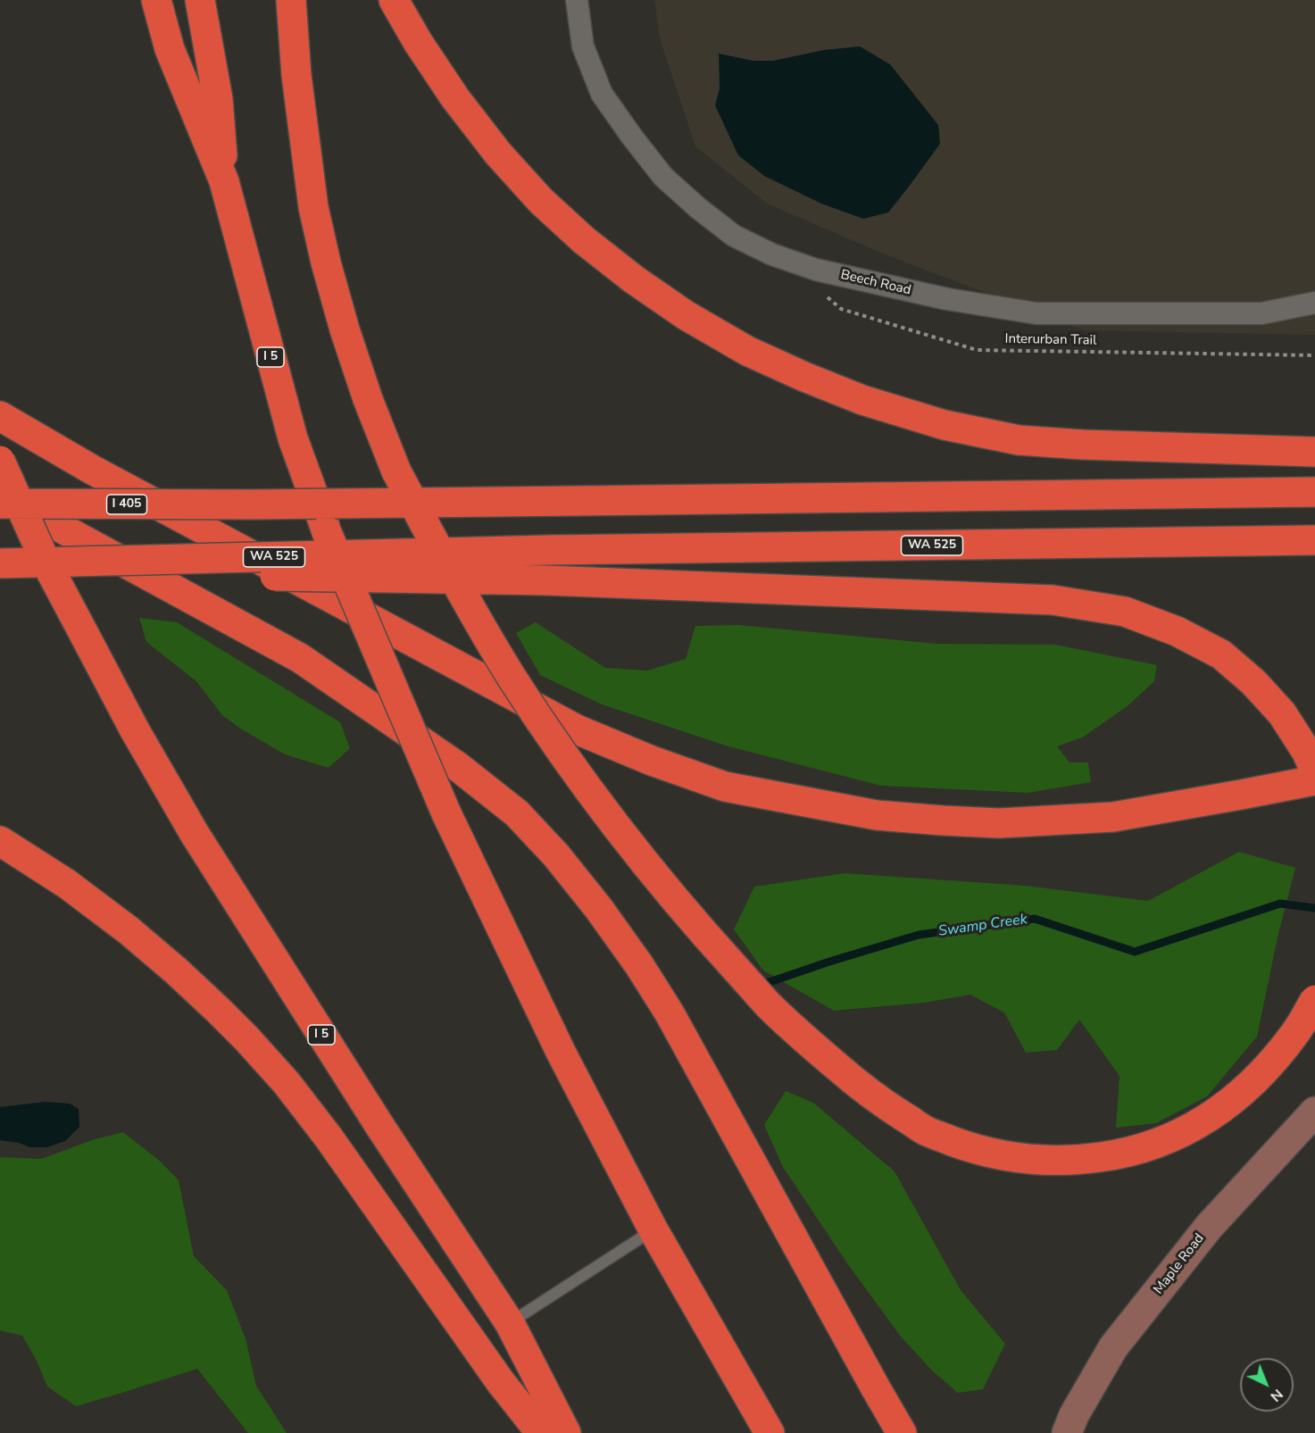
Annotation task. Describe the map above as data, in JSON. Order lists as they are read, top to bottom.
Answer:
{
  "streets": {
    "highway": ["I 5", "I 405", "WA 525"],
    "street": ["Beech Road", "Maple Road"],
    "path": ["Interurban Trail"]
  },
  "crossings": [
    ["Beech Road", "Interurban Trail"]
  ],
  "water": ["Swamp Creek"],
  "north": "bottom right"
}
